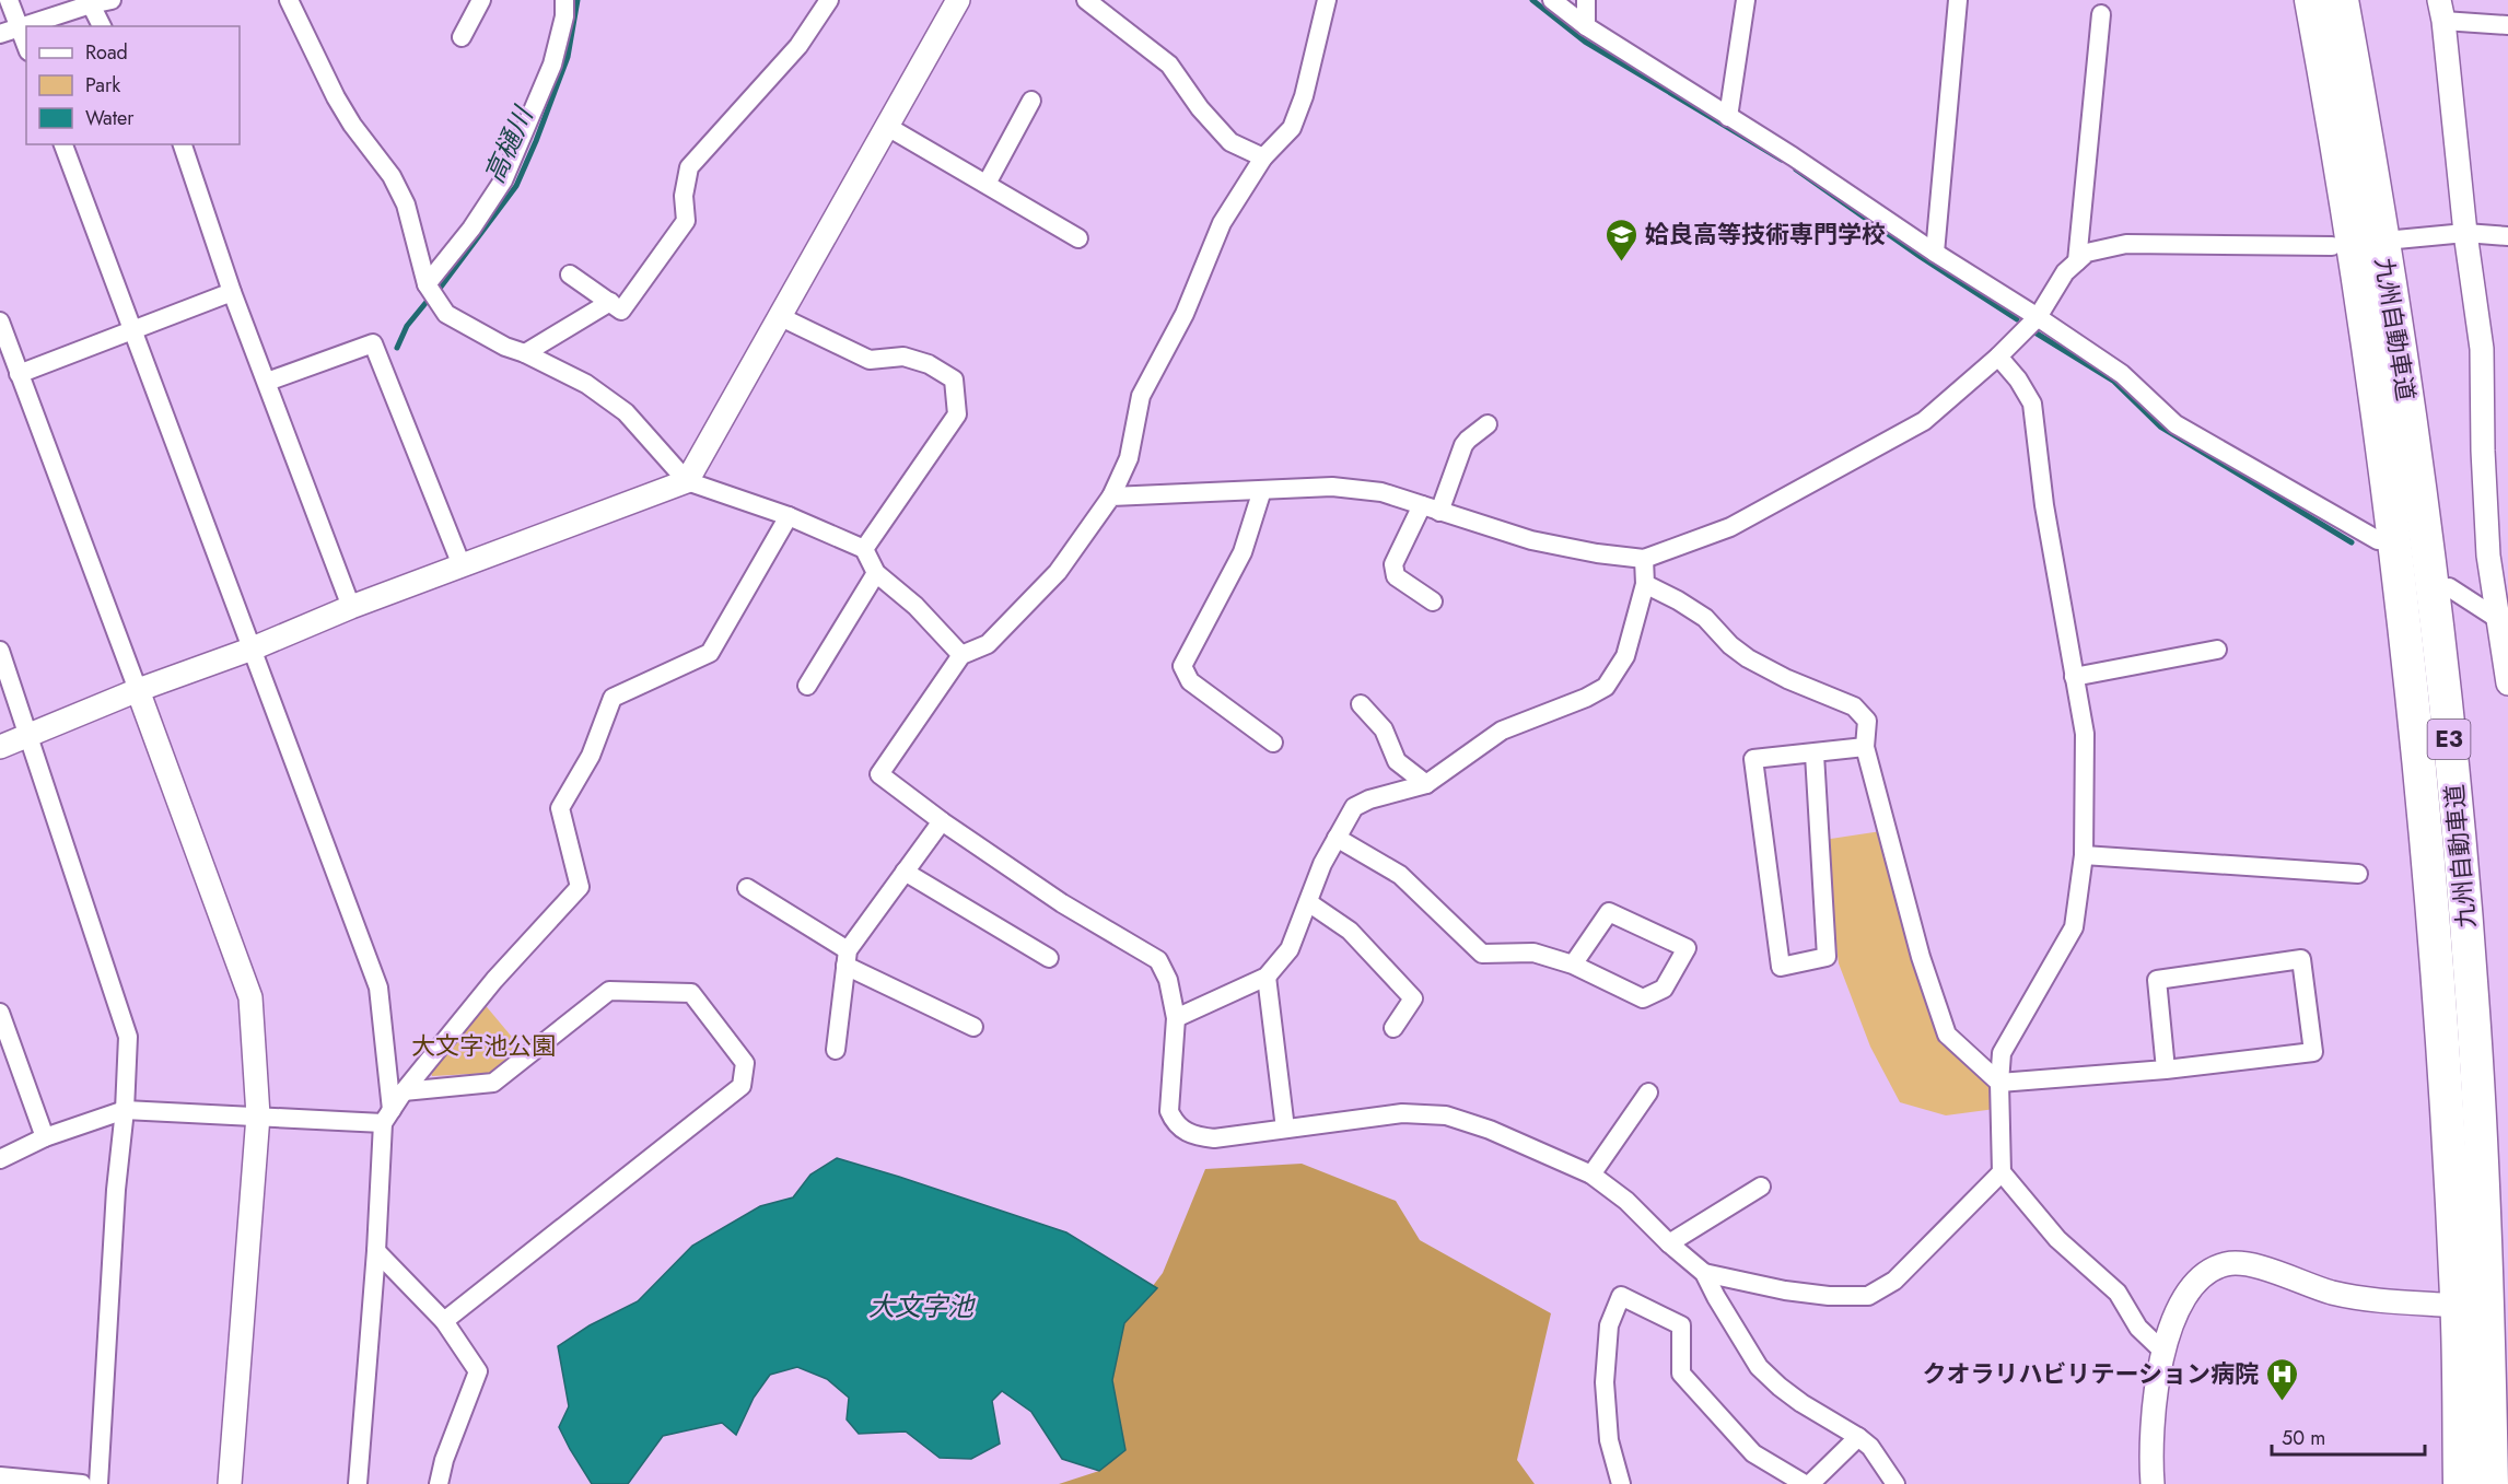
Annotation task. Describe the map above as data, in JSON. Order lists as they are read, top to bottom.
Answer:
{
  "streets": {
    "highway": ["九州自動車道", "E3"]
  },
  "water": ["高樋川", "大文字池"],
  "parks": ["大文字池公園"],
  "places": {
    "school or university": ["姶良高等技術専門学校"],
    "hospital": ["クオラリハビリテーション病院"]
  },
  "legend": ["Road", "Park", "Water"],
  "scale_bar": "50 m"
}
